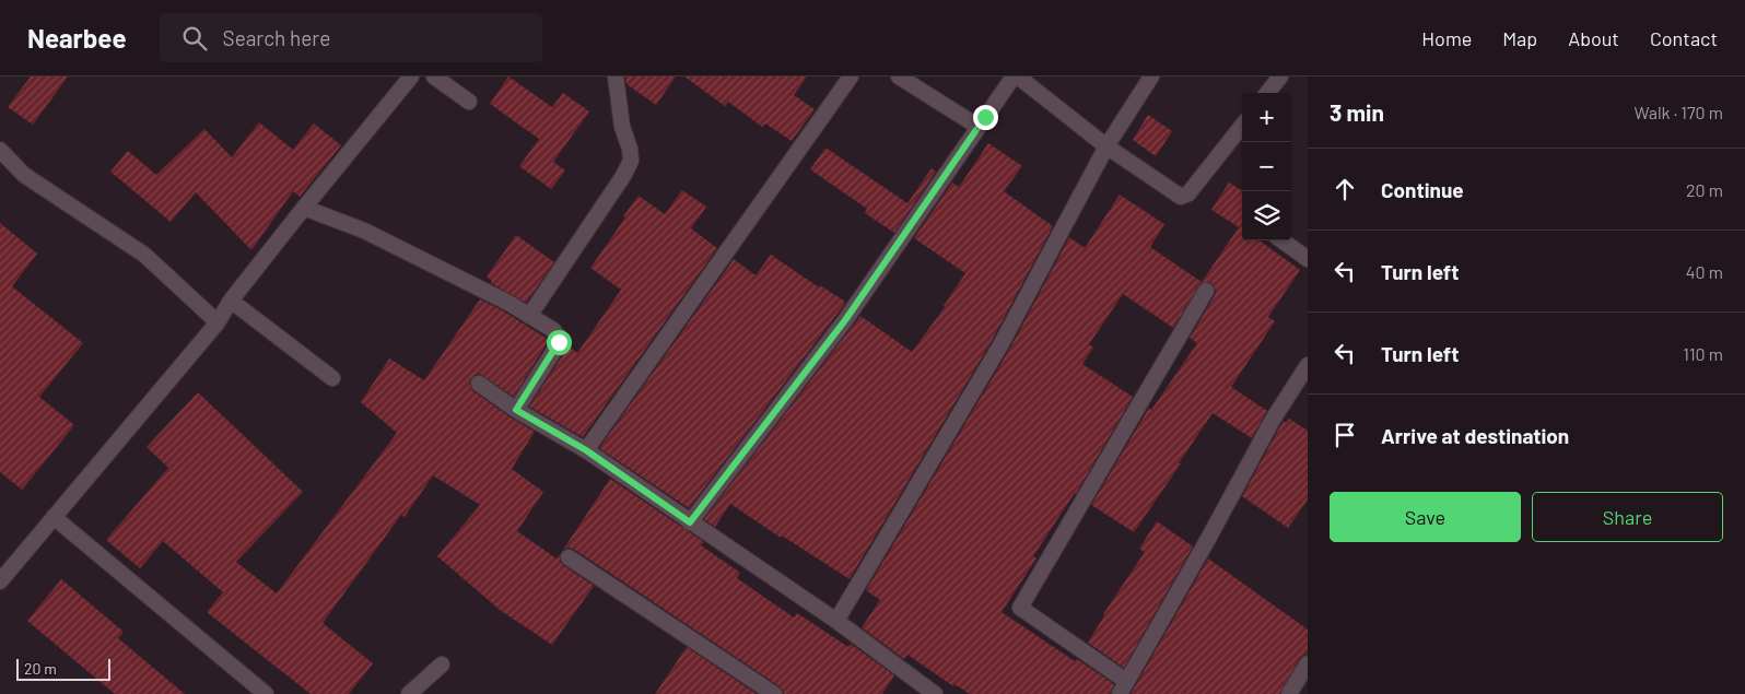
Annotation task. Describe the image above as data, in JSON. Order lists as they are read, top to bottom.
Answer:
{
  "scale_bar": "20 m",
  "page": {
    "header": "Nearbee",
    "search": "Search here",
    "nav": [
      "Home",
      "Map",
      "About",
      "Contact"
    ],
    "heading": ["3 min", "Walk · 170 m"],
    "map_buttons": ["+", "−"],
    "list": [
      ["Continue", "20 m"],
      ["Turn left", "40 m"],
      ["Turn left", "110 m"],
      "Arrive at destination"
    ],
    "buttons": ["Save", "Share"],
    "scale": "20 m"
  }
}
